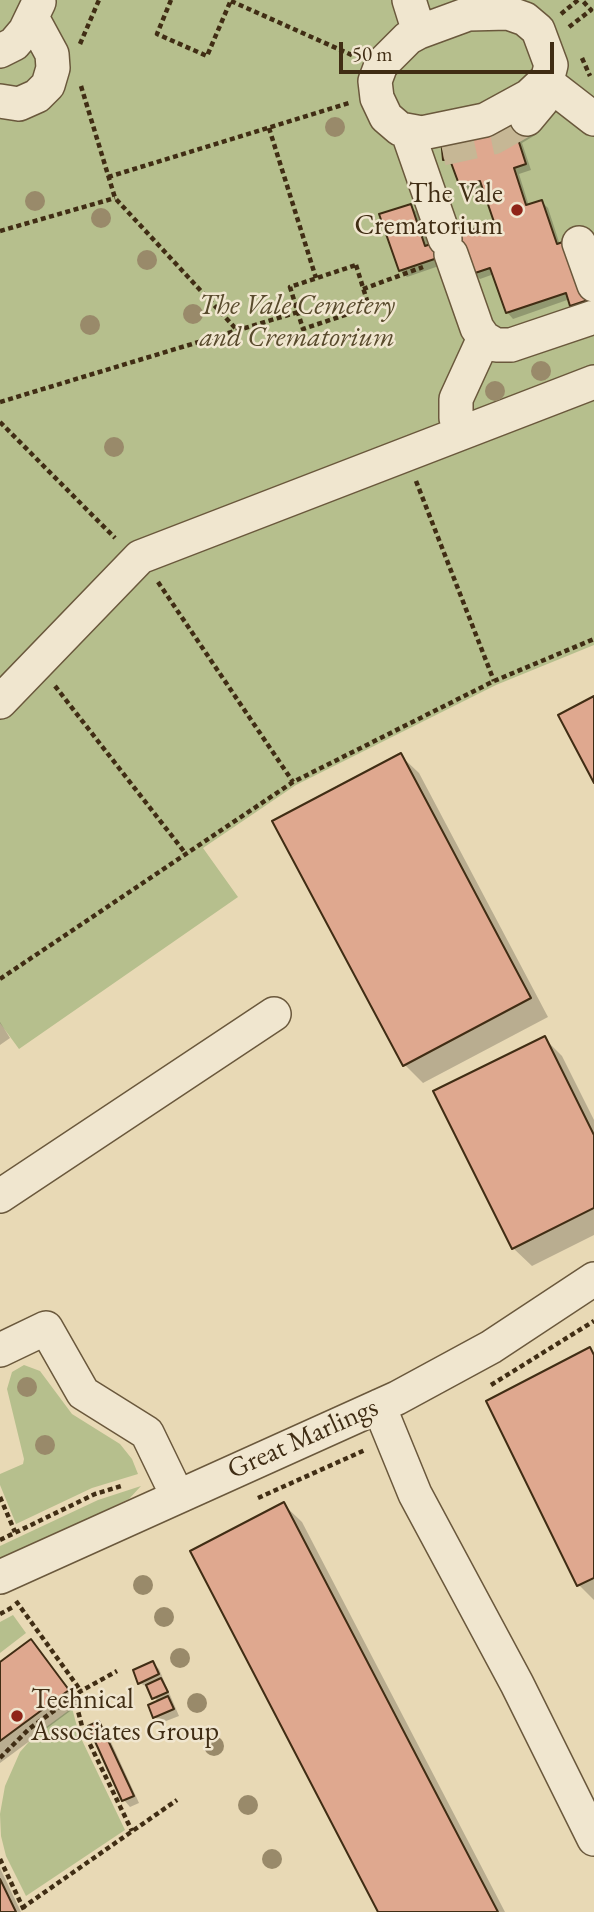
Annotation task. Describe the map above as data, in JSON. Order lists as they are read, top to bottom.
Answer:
{
  "streets": {
    "street": ["Great Marlings"]
  },
  "parks": ["The Vale Cemetery and Crematorium"],
  "places": ["The Vale Crematorium", "Technical Associates Group"],
  "scale_bar": "50 m"
}
